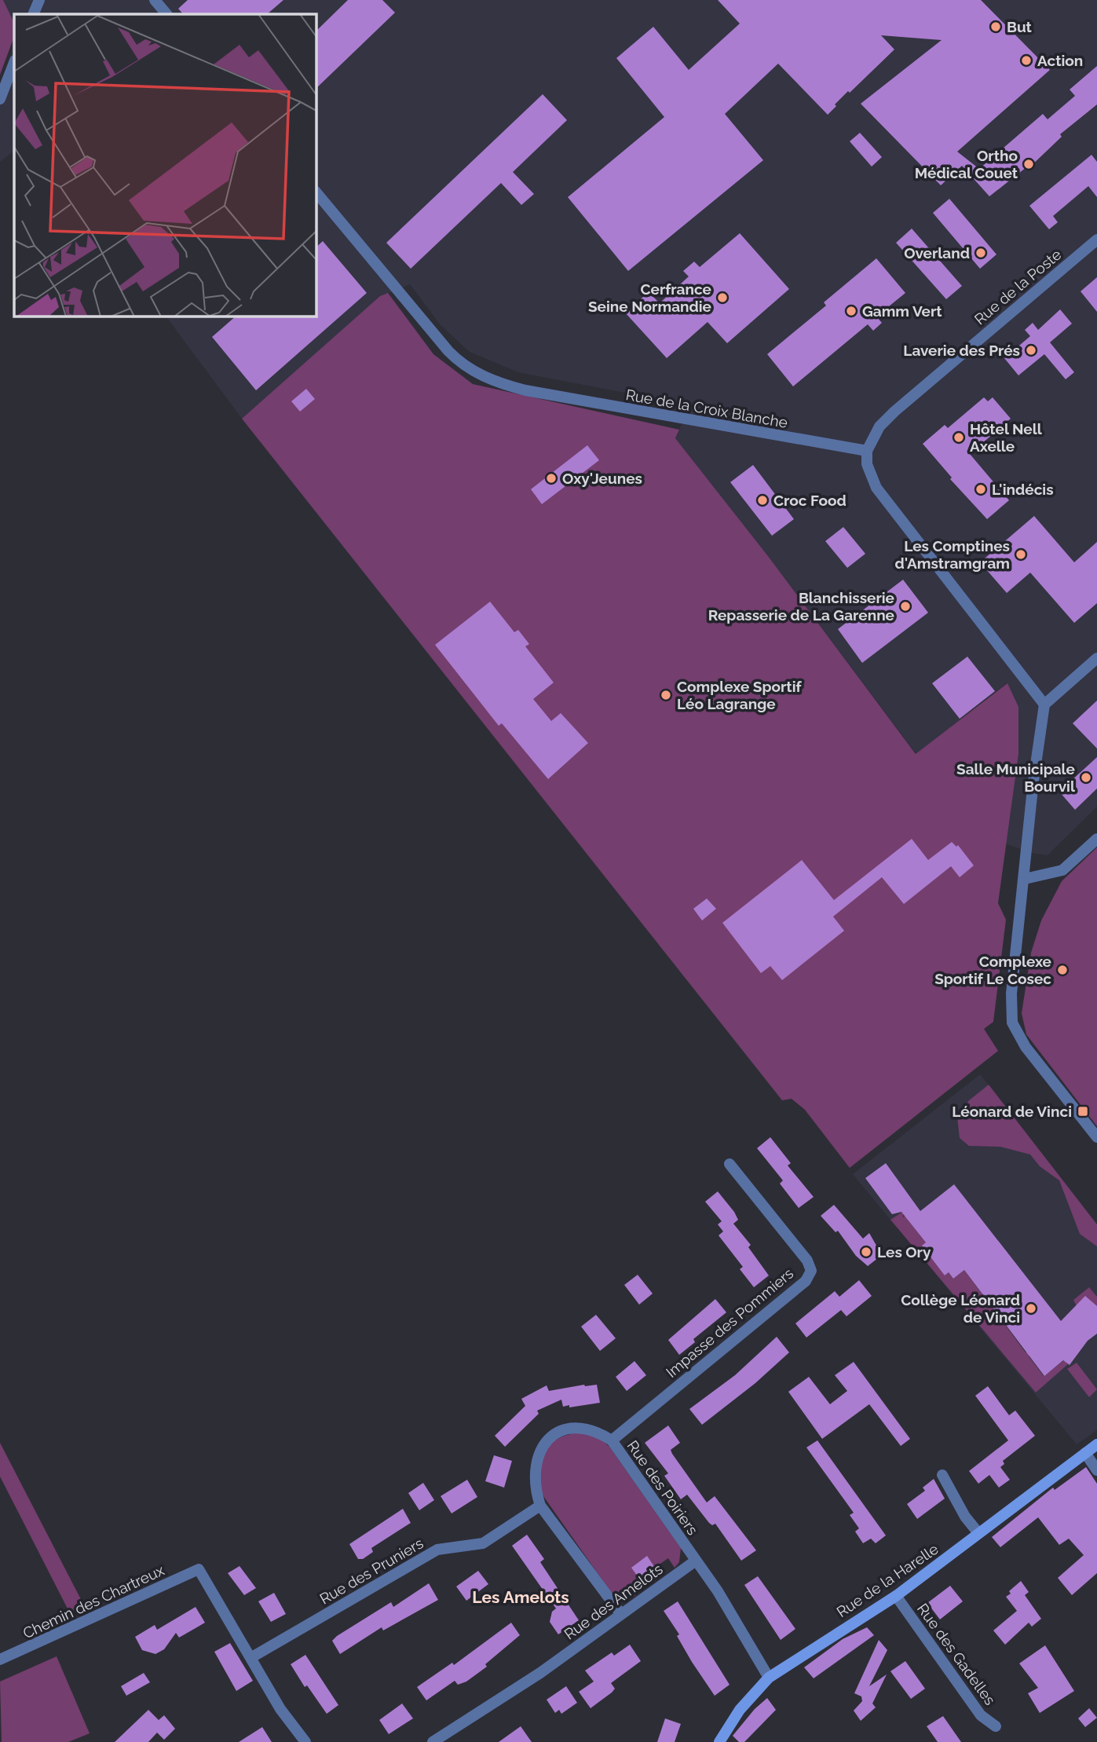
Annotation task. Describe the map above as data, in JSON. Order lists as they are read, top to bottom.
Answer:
{
  "streets": {
    "street": [
      "Rue de la Poste",
      "Rue de la Croix Blanche",
      "Impasse des Pommiers",
      "Rue des Poiriers",
      "Rue des Pruniers",
      "Rue de la Harelle",
      "Chemin des Chartreux",
      "Rue des Amelots",
      "Rue des Gadelles"
    ]
  },
  "crossings": [
    ["Rue de la Poste", "Rue de la Croix Blanche"],
    ["Impasse des Pommiers", "Rue des Poiriers"],
    ["Rue des Poiriers", "Rue des Pruniers"],
    ["Rue des Poiriers", "Rue des Amelots"],
    ["Rue des Pruniers", "Chemin des Chartreux"],
    ["Rue de la Harelle", "Rue des Gadelles"]
  ],
  "districts": ["Les Amelots"],
  "places": {
    "other": [
      "But",
      "Action",
      "Ortho Médical Couet",
      "Overland",
      "Cerfrance Seine Normandie",
      "Gamm Vert",
      "Laverie des Prés",
      "Hôtel Nell Axelle",
      "Oxy'Jeunes",
      "L'indécis",
      "Croc Food",
      "Les Comptines d'Amstramgram",
      "Blanchisserie Repasserie de La Garenne",
      "Complexe Sportif Léo Lagrange",
      "Salle Municipale Bourvil",
      "Complexe Sportif Le Cosec",
      "Les Ory",
      "Collège Léonard de Vinci"
    ],
    "transit": ["Léonard de Vinci"]
  }
}
